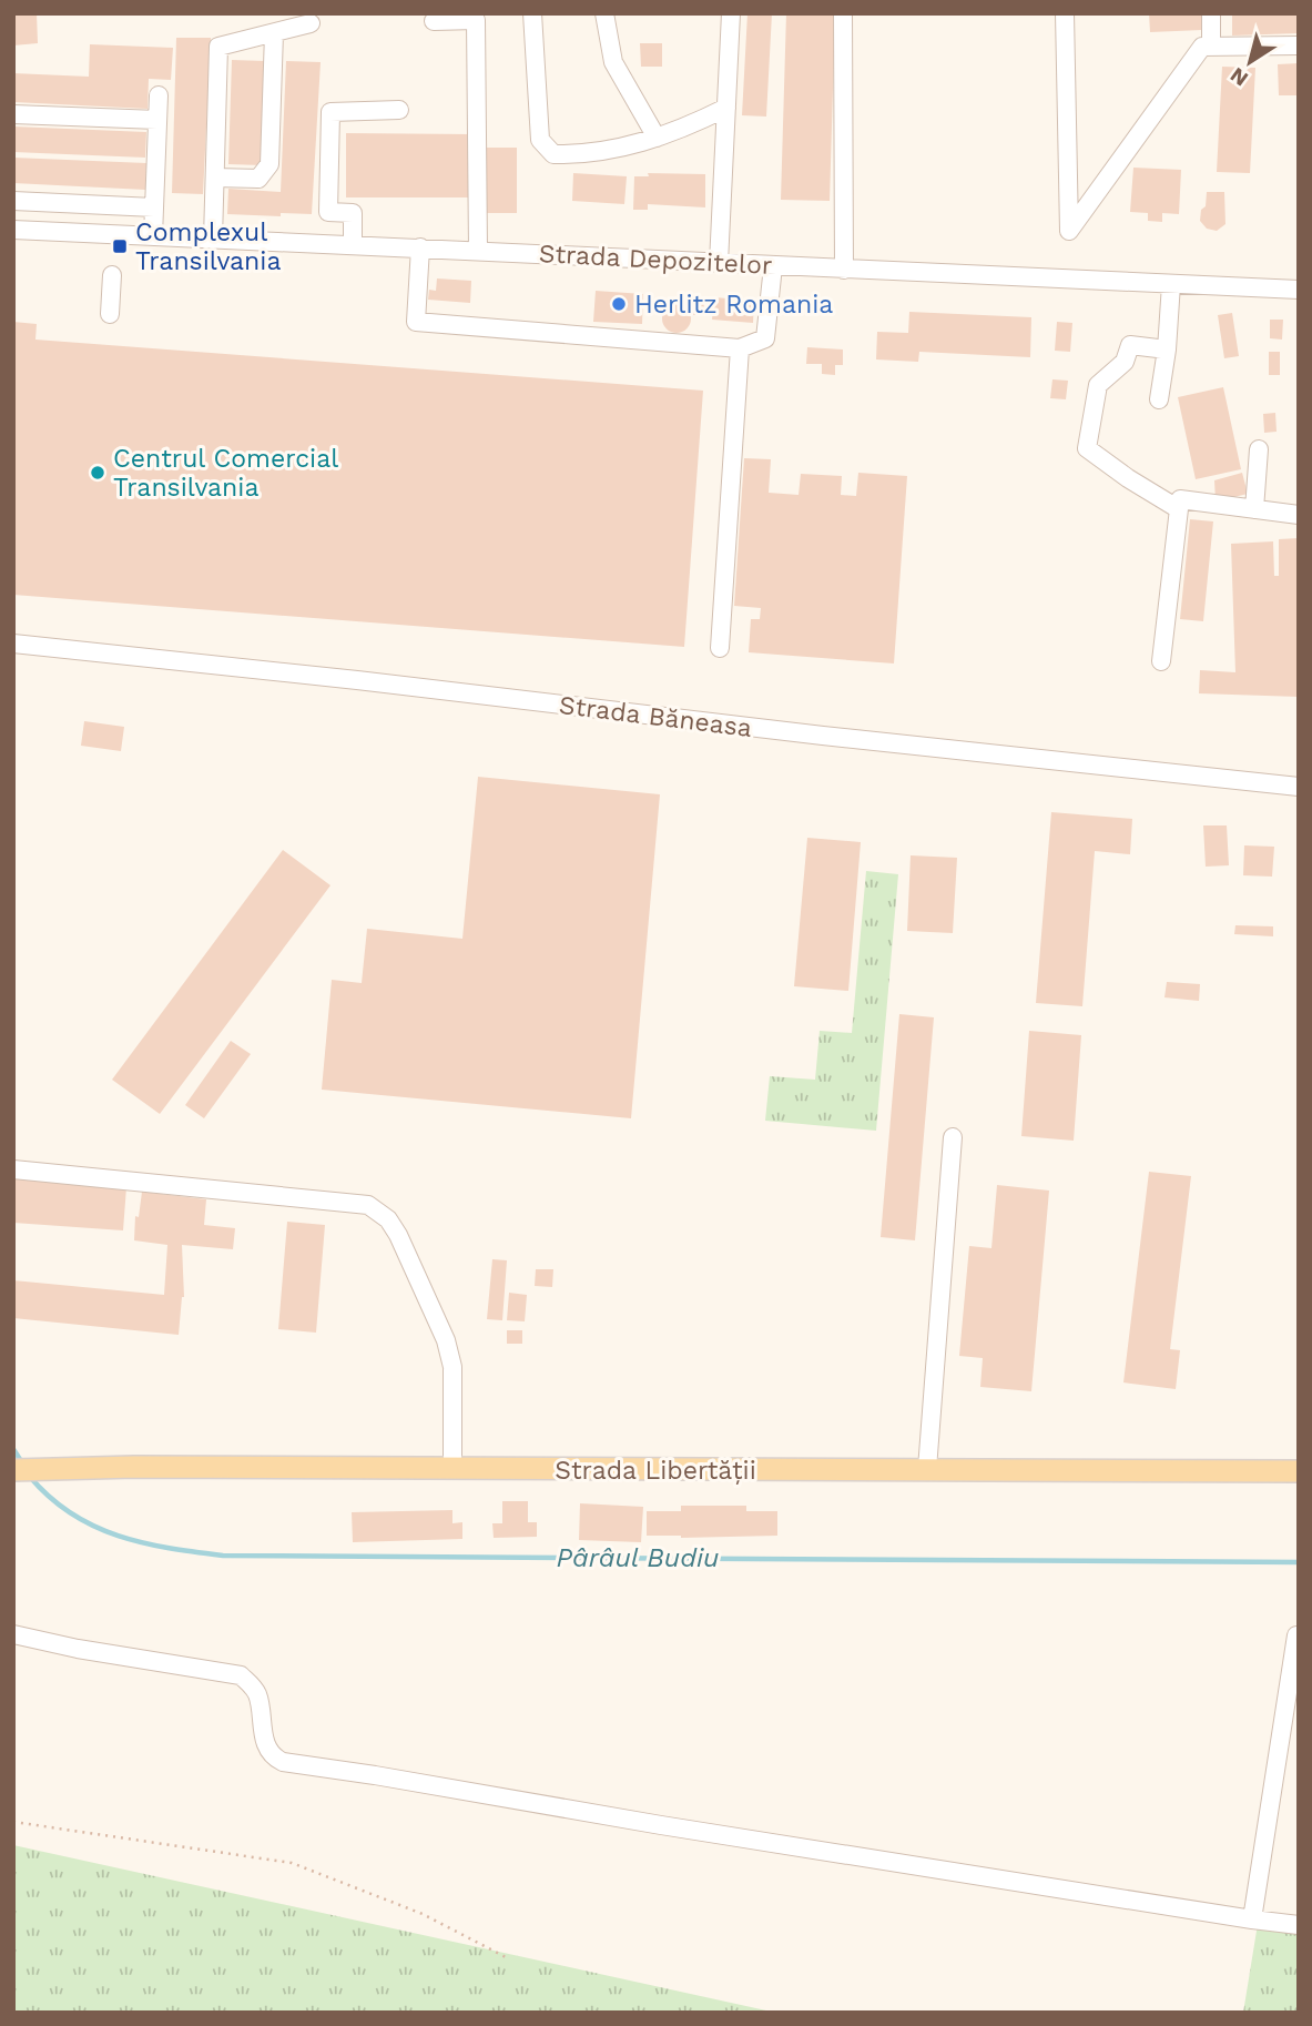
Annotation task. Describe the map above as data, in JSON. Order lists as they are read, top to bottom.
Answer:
{
  "streets": {
    "main road": ["Strada Libertății"],
    "street": ["Strada Depozitelor", "Strada Băneasa"]
  },
  "water": ["Pârâul Budiu"],
  "places": {
    "transit": ["Complexul Transilvania"],
    "other": ["Herlitz Romania", "Centrul Comercial Transilvania"]
  },
  "north": "bottom left"
}
